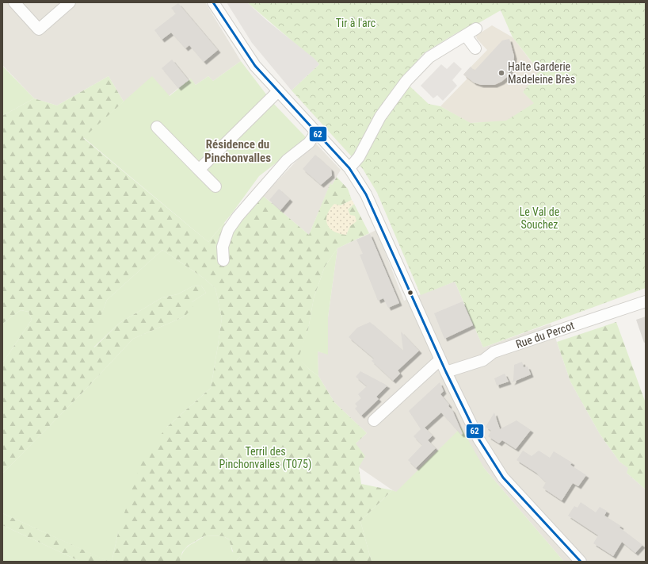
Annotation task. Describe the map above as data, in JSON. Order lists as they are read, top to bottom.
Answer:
{
  "streets": {
    "street": ["Rue du Percot"]
  },
  "districts": ["Résidence du Pinchonvalles"],
  "parks": ["Tir à l'arc", "Le Val de Souchez", "Terril des Pinchonvalles (T075)"],
  "places": ["Halte Garderie Madeleine Brès"],
  "lines": ["transit line 62"]
}
